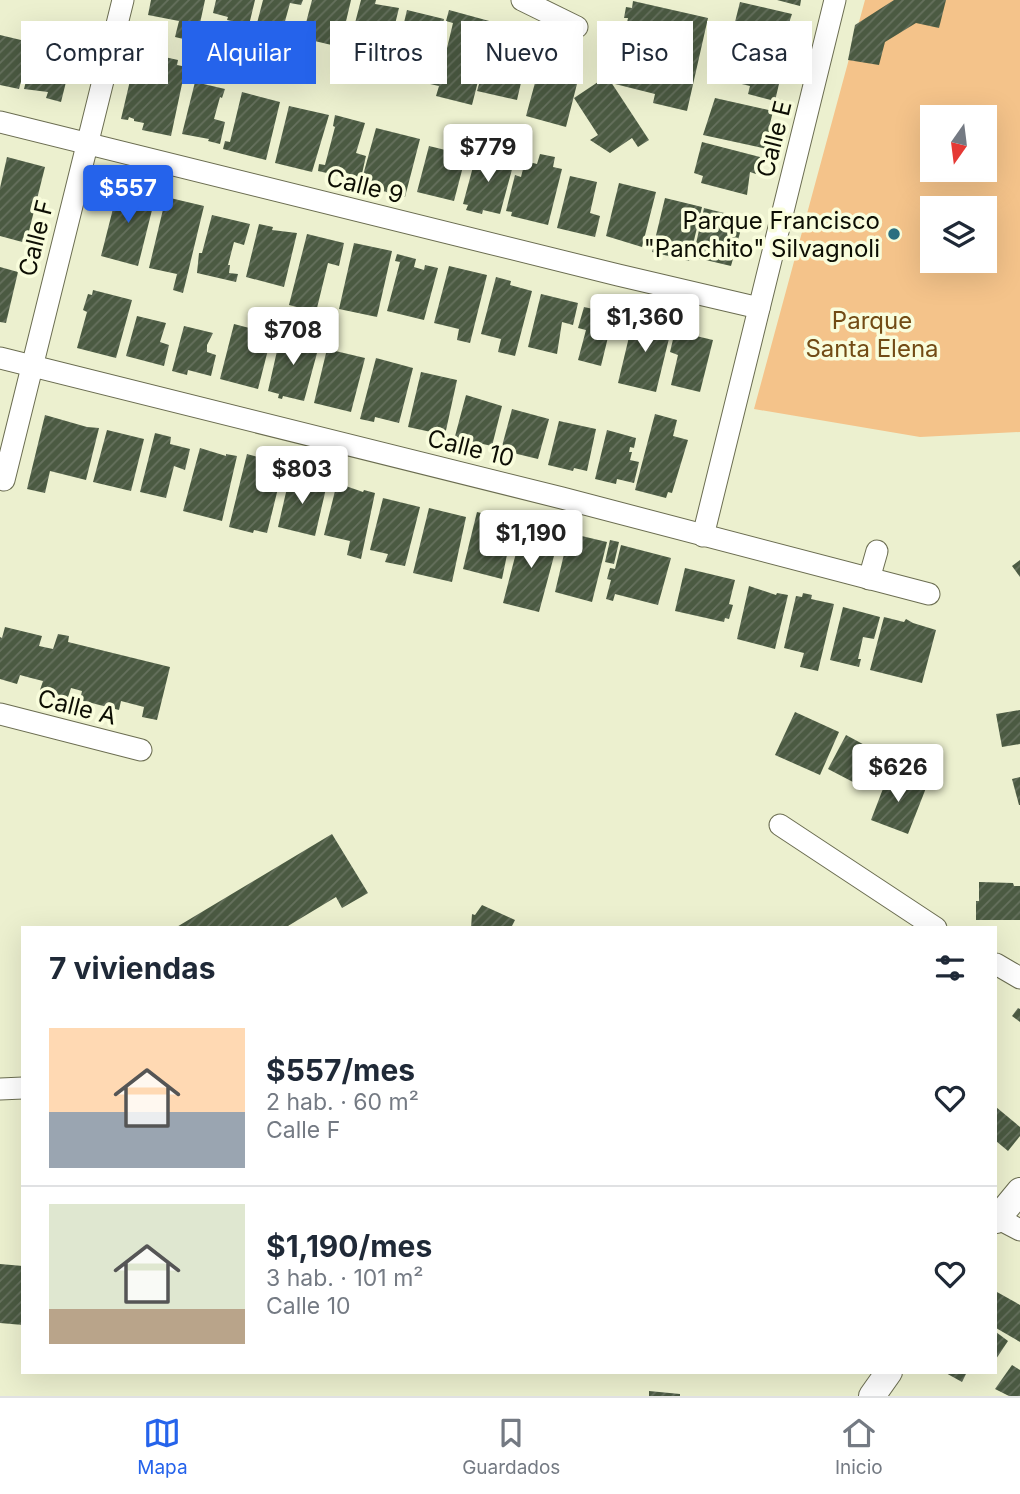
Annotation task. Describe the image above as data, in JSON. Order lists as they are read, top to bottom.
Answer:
{
  "streets": {
    "street": [
      "Calle E",
      "Calle 9",
      "Calle F",
      "Calle 10",
      "Calle A"
    ]
  },
  "crossings": [
    ["Calle E", "Calle 9"],
    ["Calle E", "Calle 10"],
    ["Calle 9", "Calle F"],
    ["Calle F", "Calle 10"]
  ],
  "parks": ["Parque Santa Elena"],
  "places": ["Parque Francisco \"Panchito\" Silvagnoli"],
  "north": "bottom",
  "page": {
    "chip": [
      "Comprar",
      "Alquilar",
      "Filtros",
      "Nuevo",
      "Piso",
      "Casa"
    ],
    "price": [
      "$779",
      "$557",
      "$1,360",
      "$708",
      "$803",
      "$1,190",
      "$626"
    ],
    "heading": "7 viviendas",
    "list": [
      {
        "name": "$557/mes",
        "note": "2 hab. · 60 m² · Calle F"
      },
      {
        "name": "$1,190/mes",
        "note": "3 hab. · 101 m² · Calle 10"
      }
    ],
    "tabs": ["Mapa", "Guardados", "Inicio"]
  }
}
